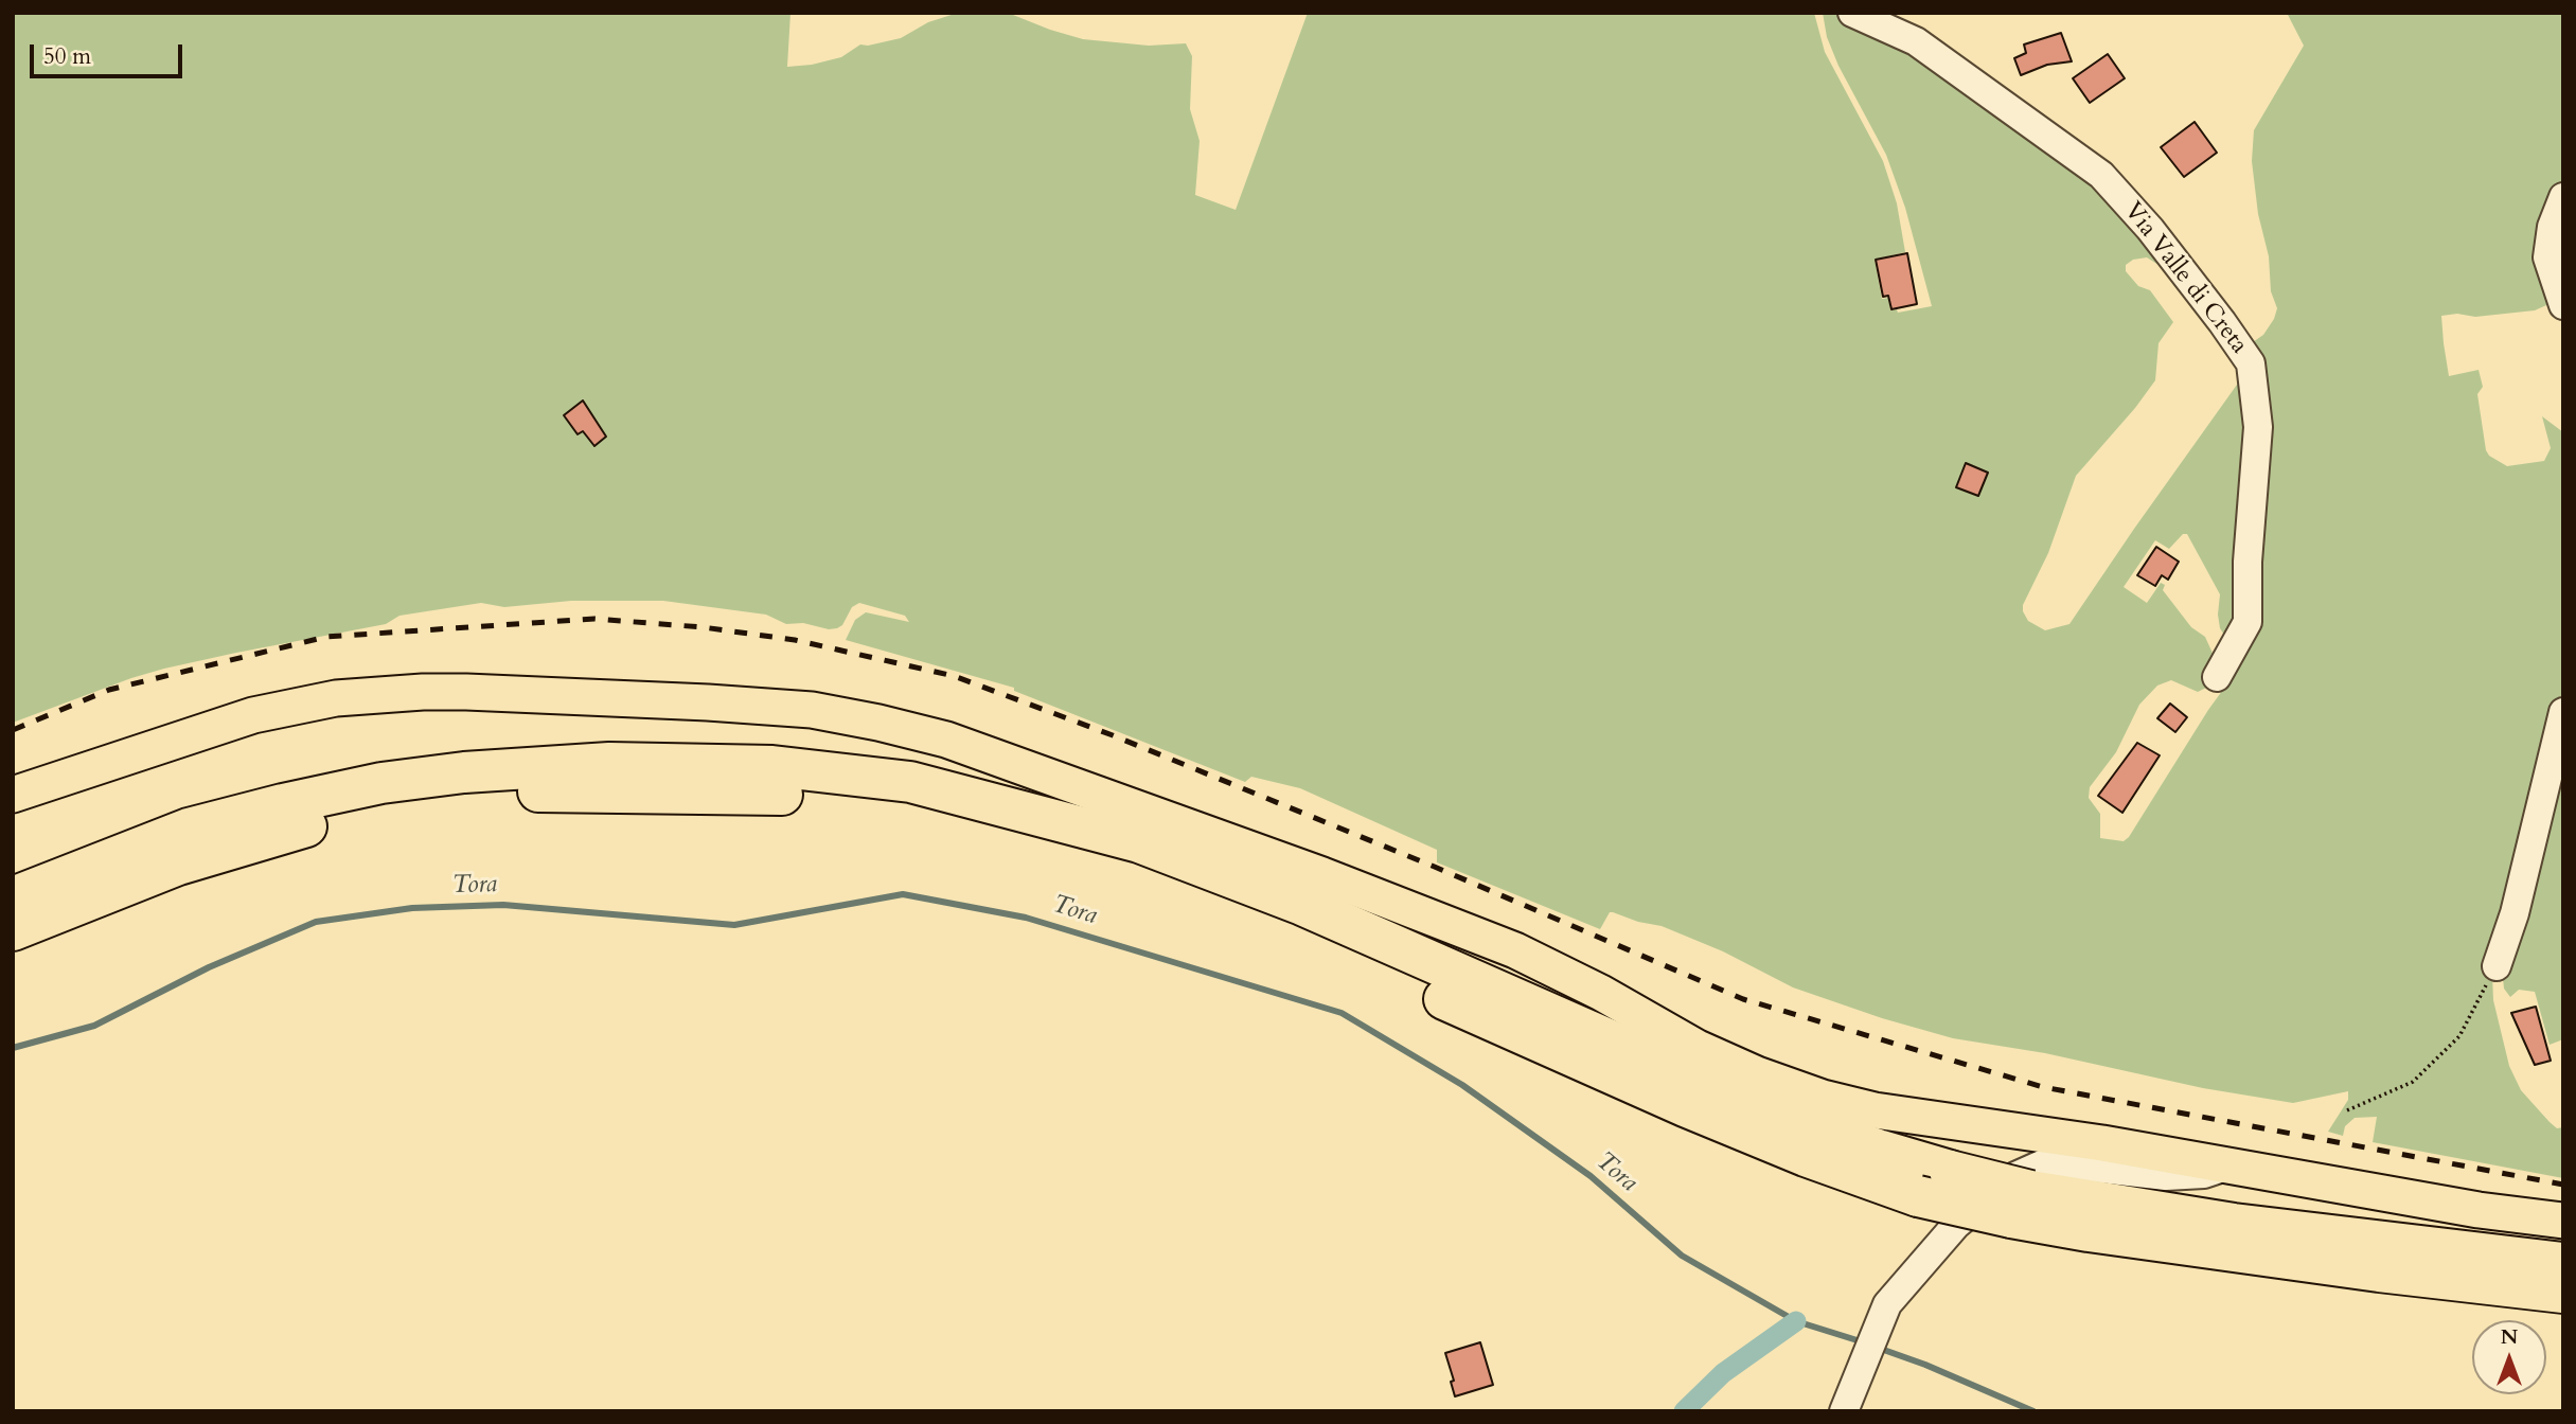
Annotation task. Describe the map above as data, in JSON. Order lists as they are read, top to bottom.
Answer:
{
  "streets": {
    "street": ["Via Valle di Creta"]
  },
  "water": ["Tora"],
  "scale_bar": "50 m",
  "north": "top"
}
